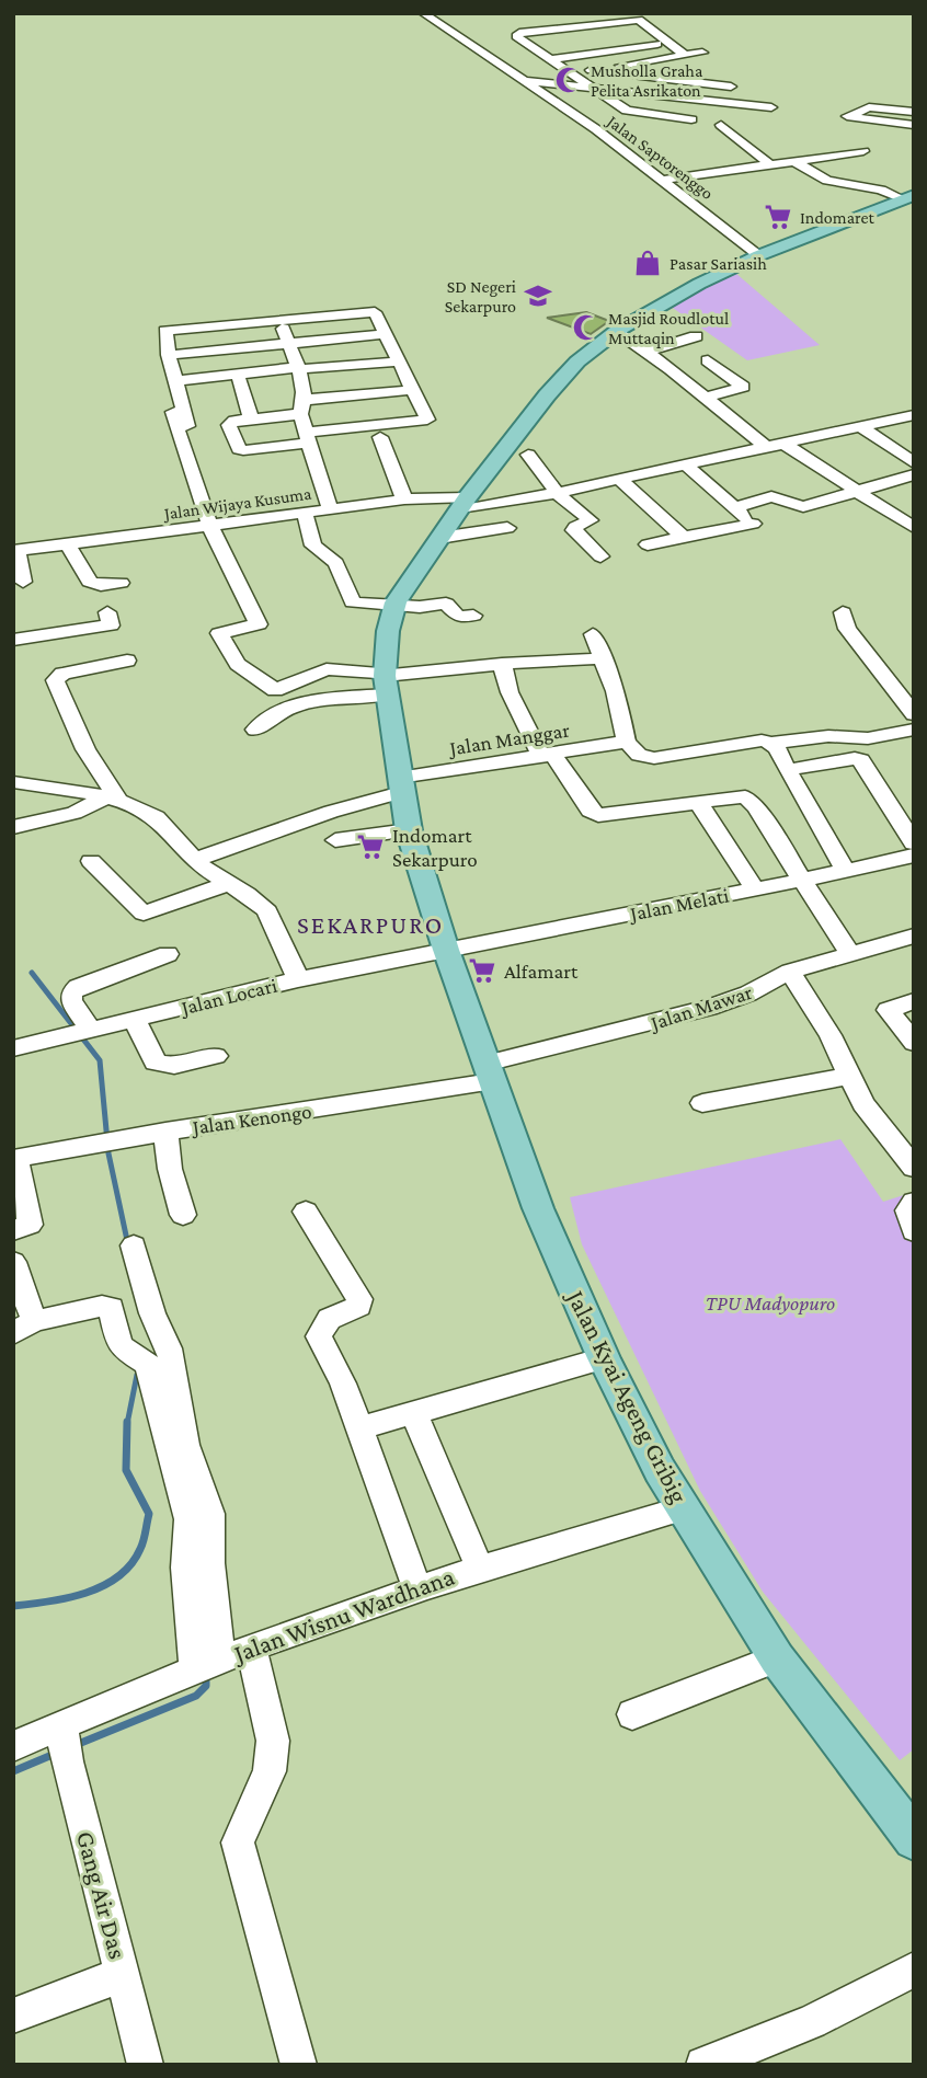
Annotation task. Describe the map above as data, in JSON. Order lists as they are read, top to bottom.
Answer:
{
  "streets": {
    "main road": ["Jalan Kyai Ageng Gribig"],
    "street": [
      "Jalan Saptorenggo",
      "Jalan Wijaya Kusuma",
      "Jalan Manggar",
      "Jalan Melati",
      "Jalan Locari",
      "Jalan Mawar",
      "Jalan Kenongo",
      "Jalan Wisnu Wardhana",
      "Gang Air Das"
    ]
  },
  "crossings": [
    ["Jalan Melati", "Jalan Locari"],
    ["Jalan Melati", "Jalan Kyai Ageng Gribig"],
    ["Jalan Locari", "Jalan Kyai Ageng Gribig"],
    ["Jalan Mawar", "Jalan Kenongo"],
    ["Jalan Mawar", "Jalan Kyai Ageng Gribig"],
    ["Jalan Kenongo", "Jalan Kyai Ageng Gribig"],
    ["Jalan Kyai Ageng Gribig", "Jalan Wisnu Wardhana"],
    ["Jalan Wisnu Wardhana", "Gang Air Das"]
  ],
  "districts": ["SEKARPURO"],
  "parks": ["TPU Madyopuro"],
  "places": {
    "mosque": ["Musholla Graha Pelita Asrikaton", "Masjid Roudlotul Muttaqin"],
    "supermarket": ["Indomaret", "Indomart Sekarpuro", "Alfamart"],
    "shop": ["Pasar Sariasih"],
    "school or university": ["SD Negeri Sekarpuro"]
  }
}
